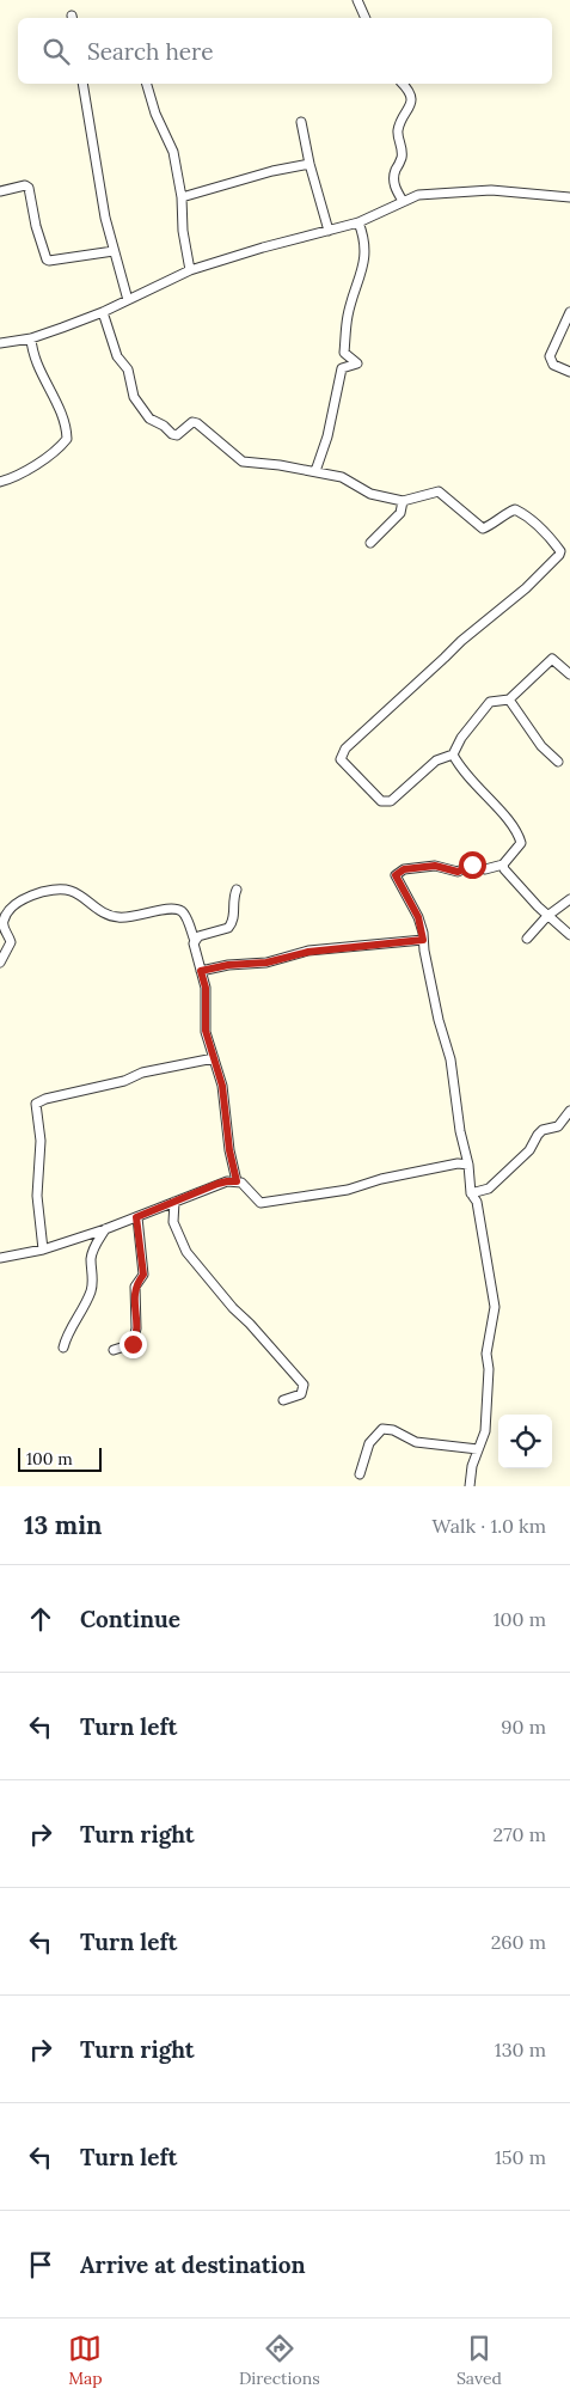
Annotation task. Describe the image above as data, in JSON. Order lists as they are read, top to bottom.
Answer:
{
  "scale_bar": "100 m",
  "page": {
    "search": "Search here",
    "scale": "100 m",
    "heading": ["13 min", "Walk · 1.0 km"],
    "list": [
      ["Continue", "100 m"],
      ["Turn left", "90 m"],
      ["Turn right", "270 m"],
      ["Turn left", "260 m"],
      ["Turn right", "130 m"],
      ["Turn left", "150 m"],
      "Arrive at destination"
    ],
    "nav": ["Map", "Directions", "Saved"]
  }
}
